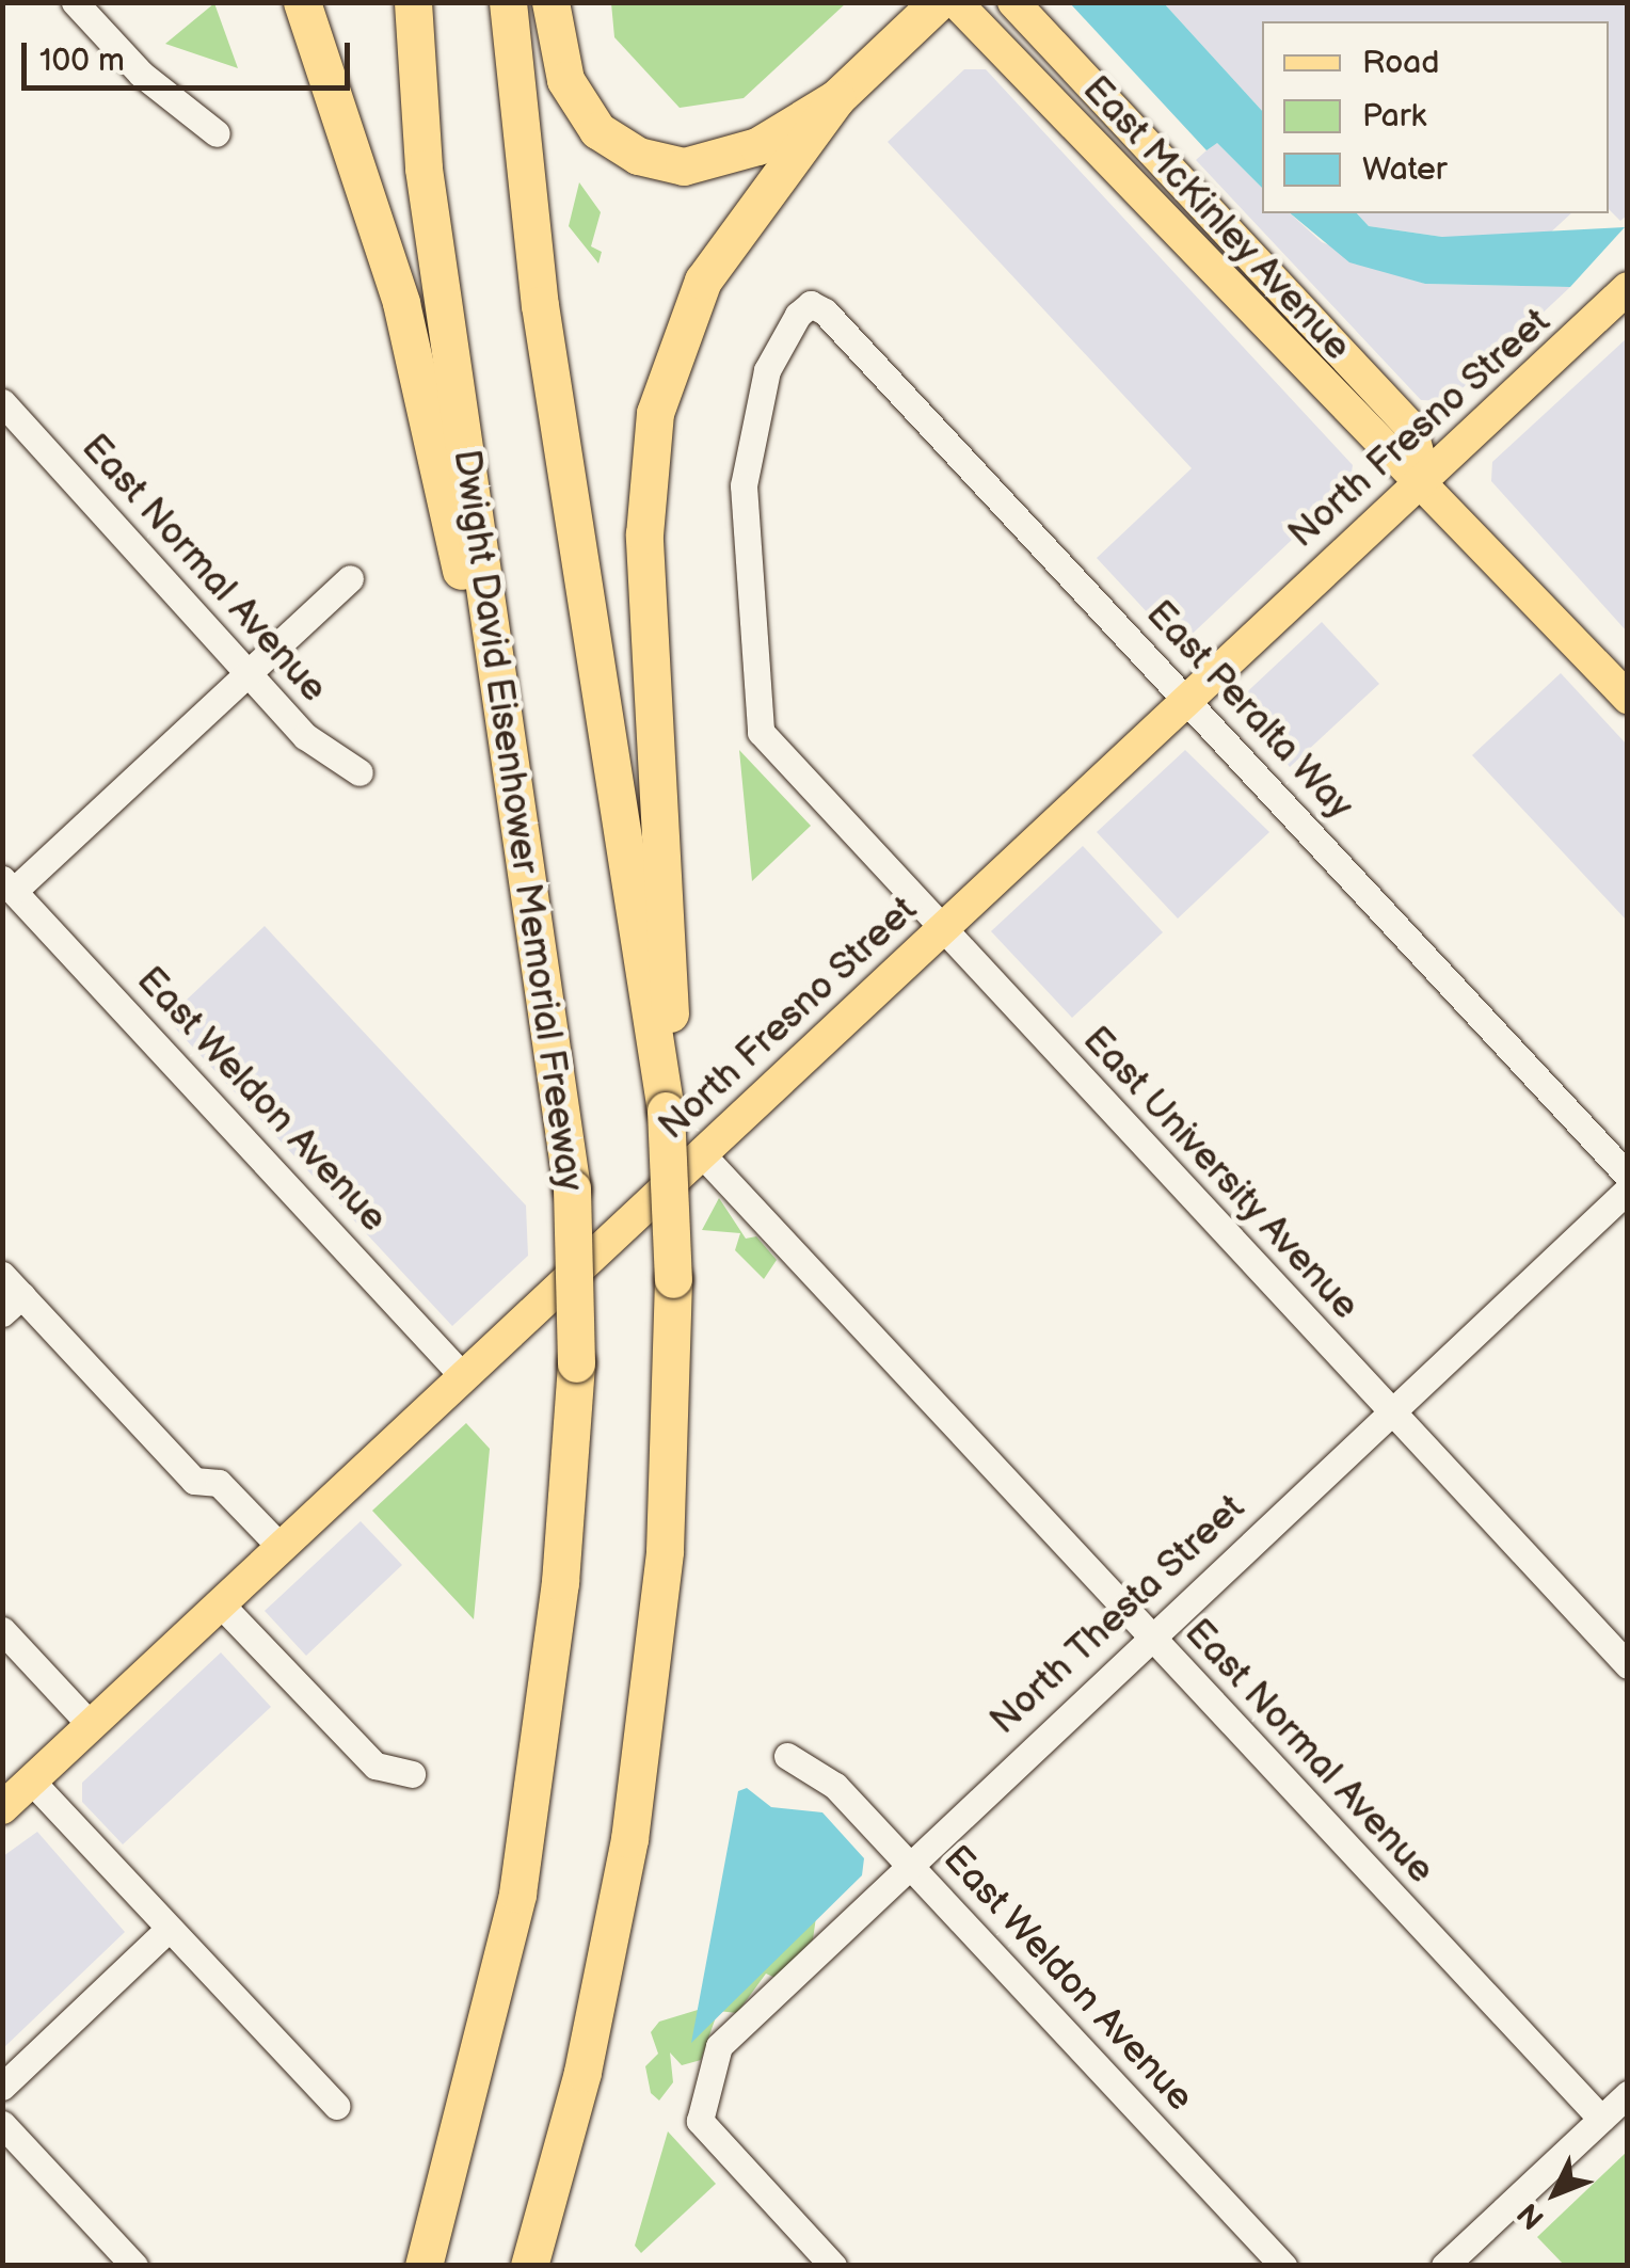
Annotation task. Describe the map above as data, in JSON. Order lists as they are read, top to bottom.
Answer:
{
  "streets": {
    "highway": ["Dwight David Eisenhower Memorial Freeway"],
    "main road": ["East McKinley Avenue", "North Fresno Street"],
    "street": [
      "East Normal Avenue",
      "East Peralta Way",
      "East Weldon Avenue",
      "East University Avenue",
      "North Thesta Street"
    ]
  },
  "crossings": [
    ["East McKinley Avenue", "North Fresno Street"],
    ["North Fresno Street", "East Normal Avenue"],
    ["North Fresno Street", "East Peralta Way"],
    ["North Fresno Street", "East Weldon Avenue"],
    ["North Fresno Street", "East University Avenue"],
    ["East Normal Avenue", "North Thesta Street"],
    ["East Peralta Way", "East University Avenue"],
    ["East Weldon Avenue", "North Thesta Street"],
    ["East University Avenue", "North Thesta Street"]
  ],
  "legend": ["Road", "Park", "Water"],
  "scale_bar": "100 m",
  "north": "bottom left"
}
